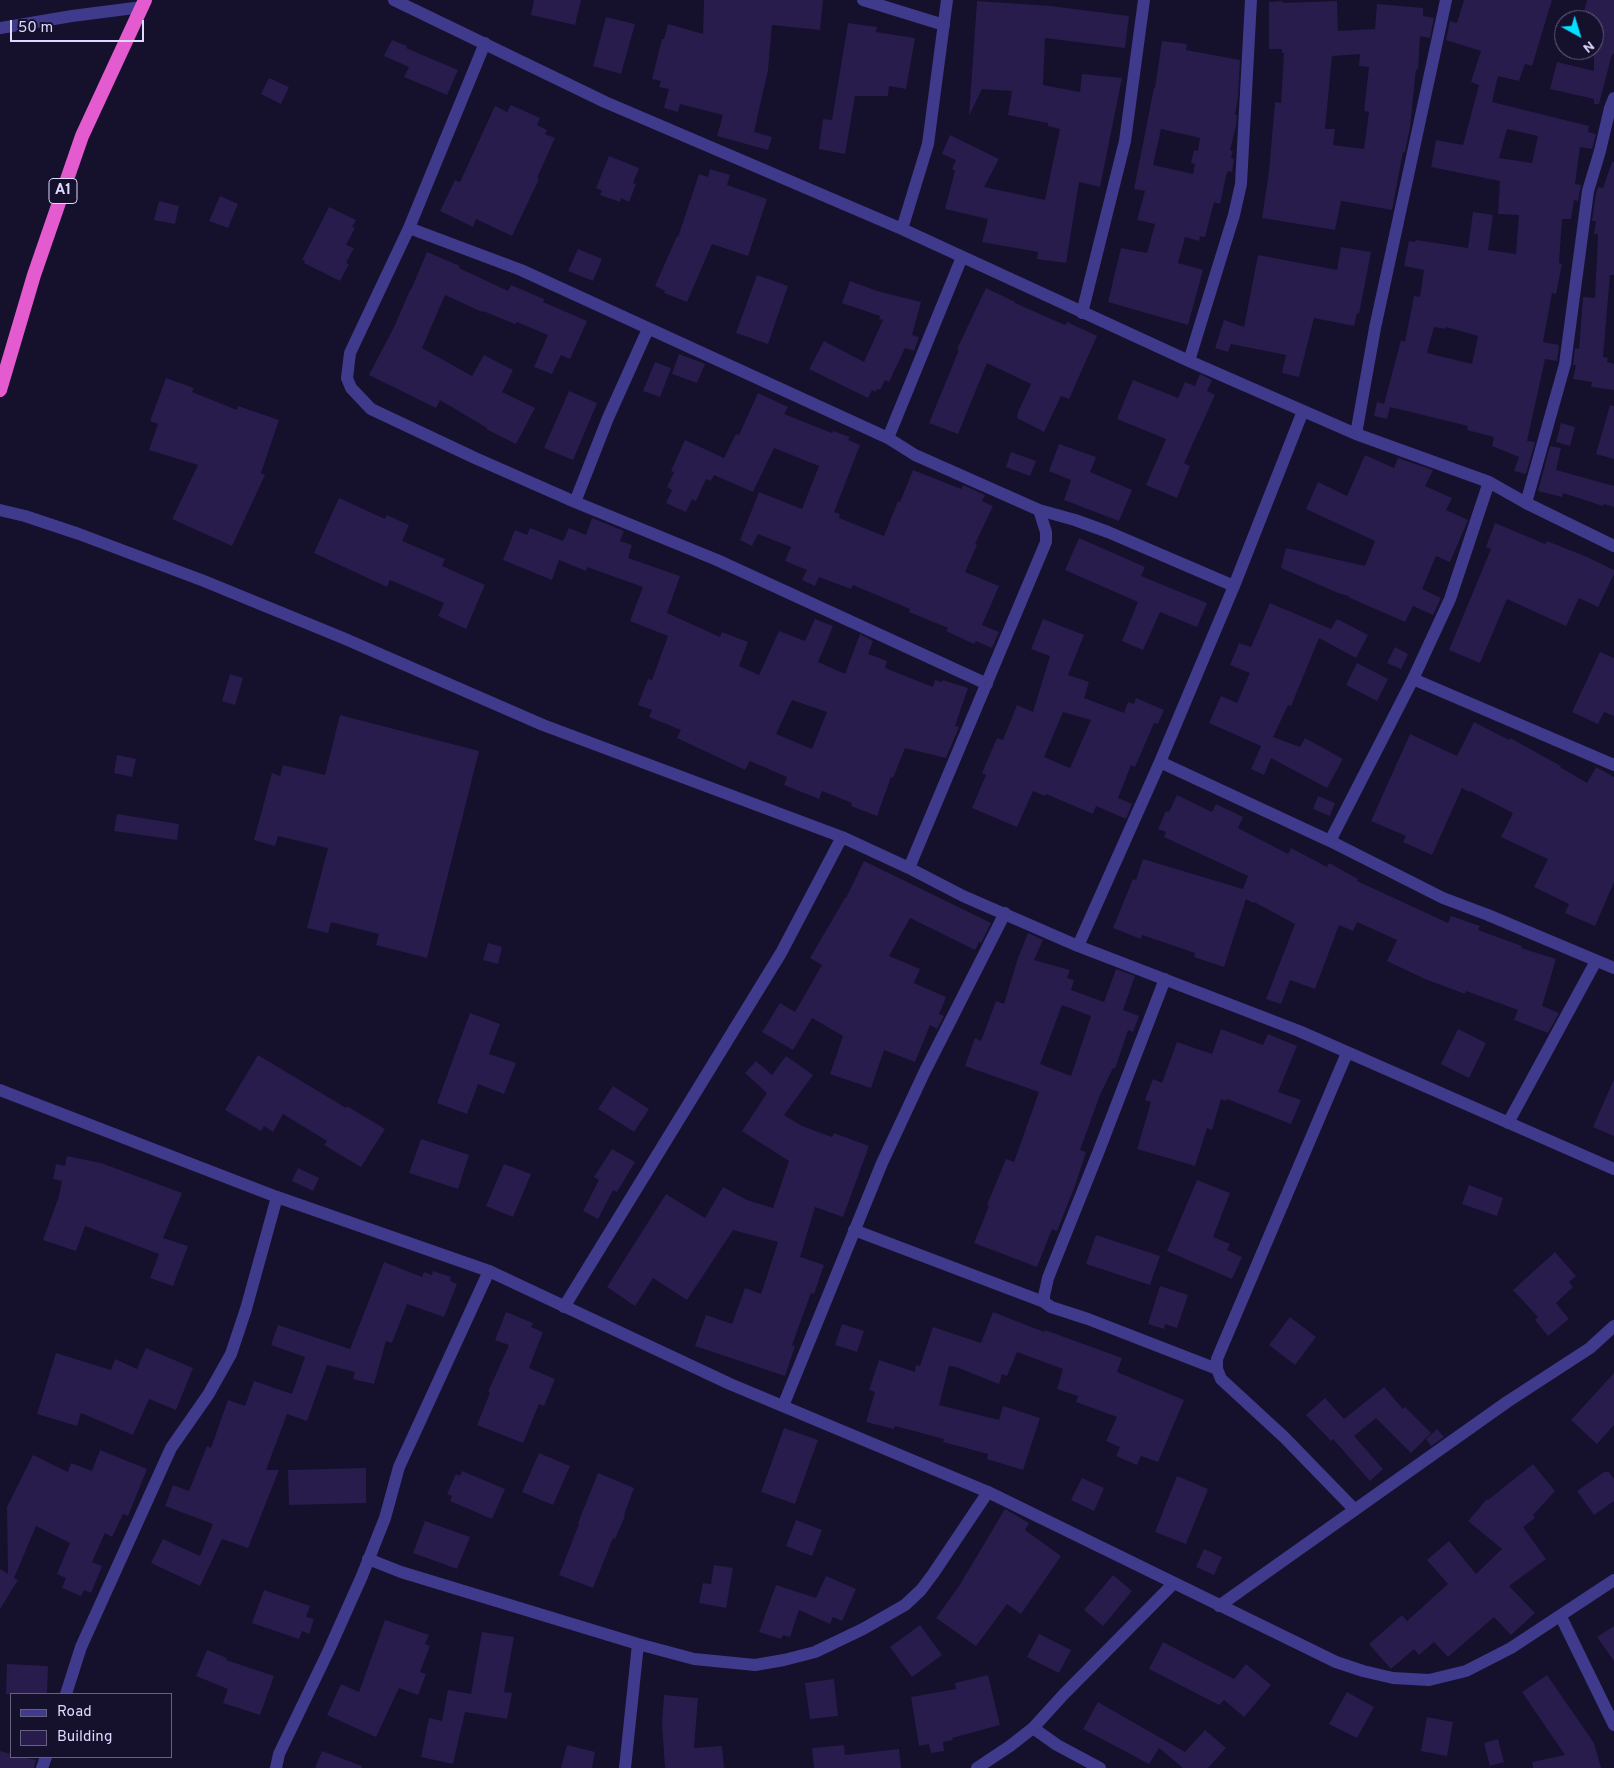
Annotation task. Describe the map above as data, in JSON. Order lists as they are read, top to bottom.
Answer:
{
  "streets": {
    "highway": ["A1"]
  },
  "legend": ["Road", "Building"],
  "scale_bar": "50 m",
  "north": "bottom right"
}
